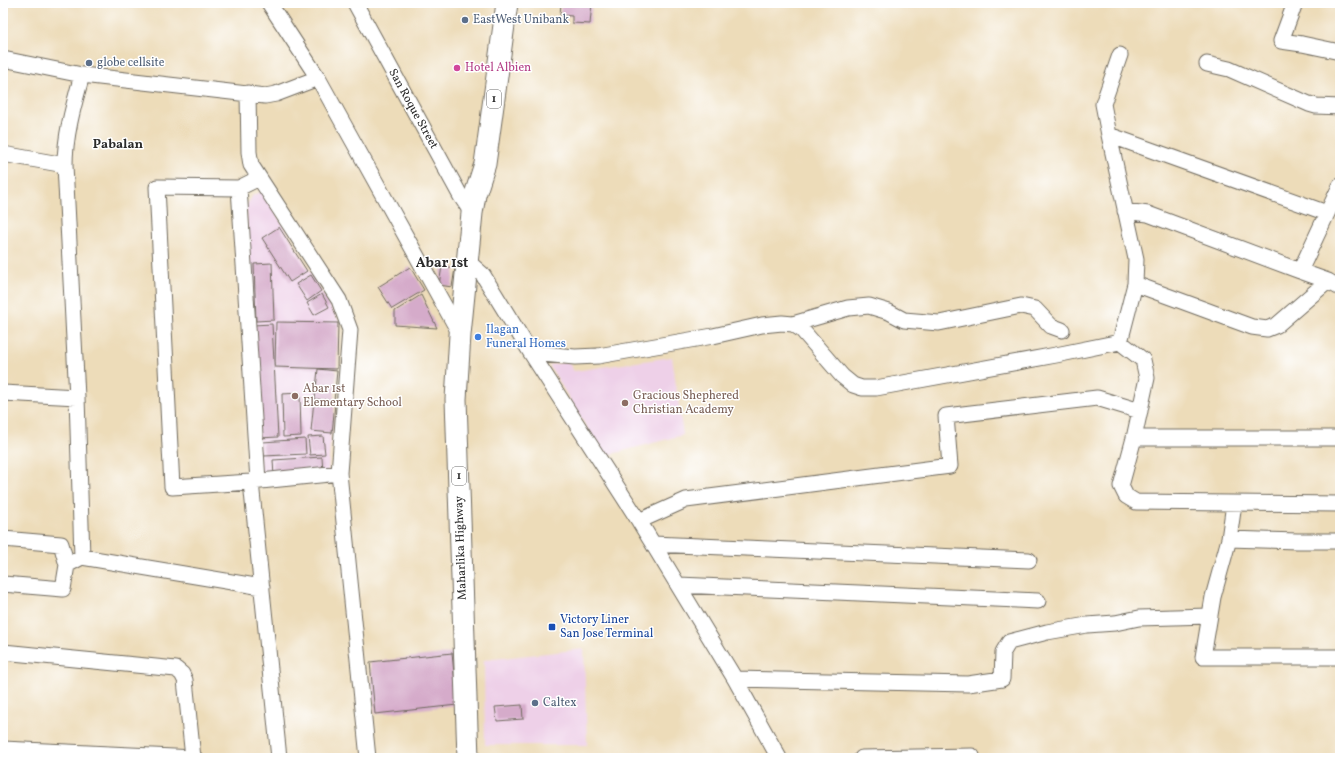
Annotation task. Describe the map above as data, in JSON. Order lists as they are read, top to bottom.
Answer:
{
  "streets": {
    "highway": ["1", "Maharlika Highway"],
    "street": ["San Roque Street"]
  },
  "crossings": [
    ["San Roque Street", "Maharlika Highway"]
  ],
  "districts": ["Pabalan", "Abar 1st"],
  "places": {
    "other": [
      "EastWest Unibank",
      "globe cellsite",
      "Hotel Albien",
      "Ilagan Funeral Homes",
      "Abar 1st Elementary School",
      "Gracious Shephered Christian Academy",
      "Caltex"
    ],
    "transit": ["Victory Liner San Jose Terminal"]
  }
}
